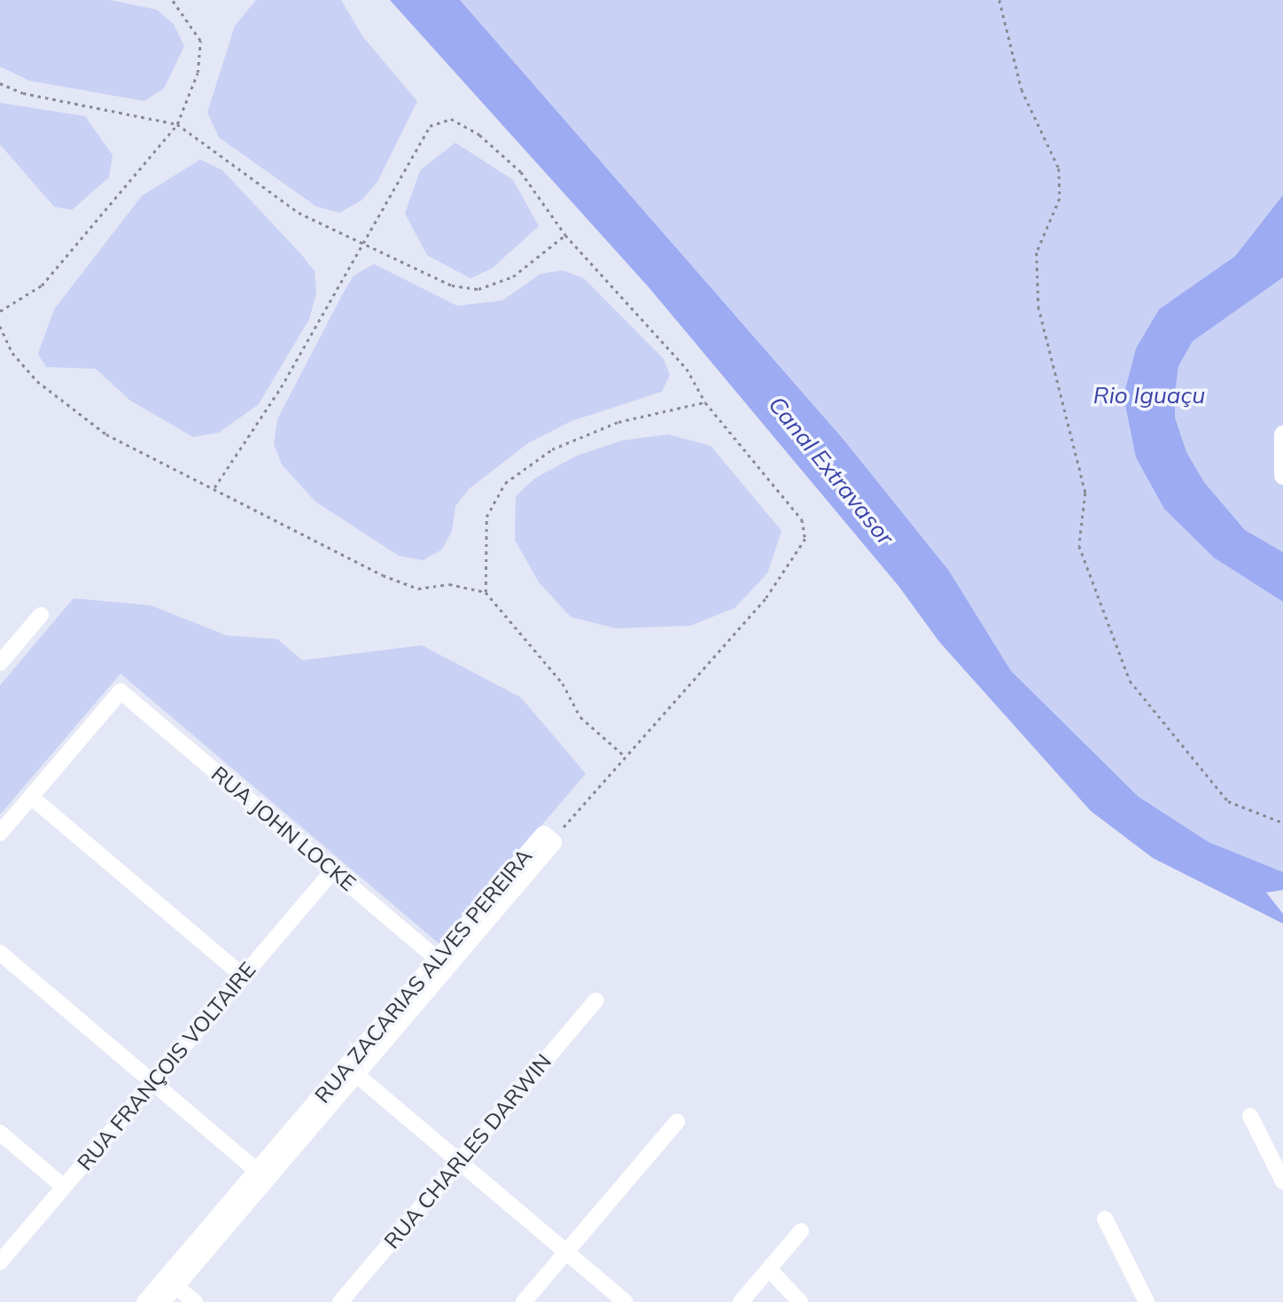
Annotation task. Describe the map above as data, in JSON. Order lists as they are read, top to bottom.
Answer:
{
  "streets": {
    "street": [
      "RUA JOHN LOCKE",
      "RUA ZACARIAS ALVES PEREIRA",
      "RUA FRANÇOIS VOLTAIRE",
      "RUA CHARLES DARWIN"
    ]
  },
  "crossings": [
    ["RUA JOHN LOCKE", "RUA ZACARIAS ALVES PEREIRA"],
    ["RUA JOHN LOCKE", "RUA FRANÇOIS VOLTAIRE"]
  ],
  "water": ["Rio Iguaçu", "Canal Extravasor"]
}
